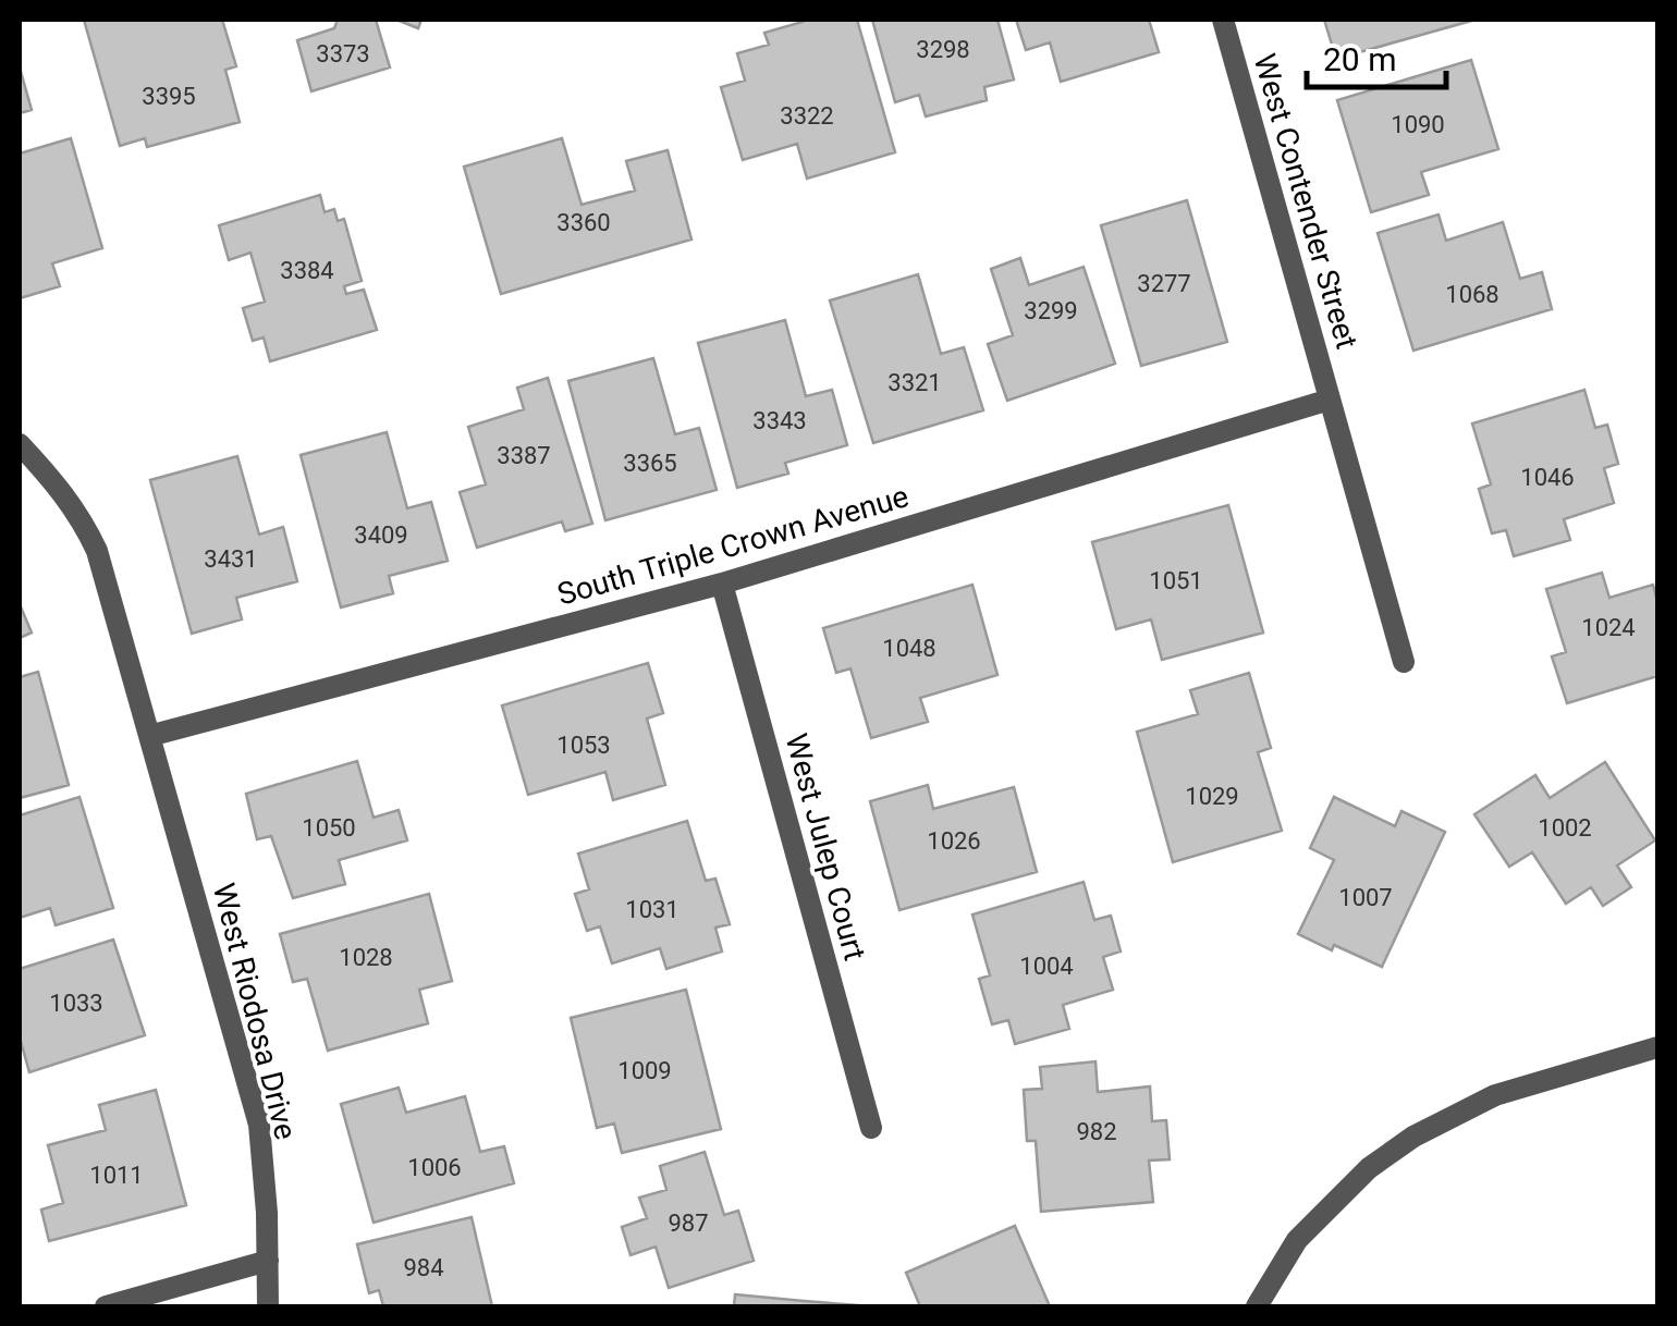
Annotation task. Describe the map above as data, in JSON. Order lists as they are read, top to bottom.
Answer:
{
  "streets": {
    "street": [
      "West Contender Street",
      "South Triple Crown Avenue",
      "West Julep Court",
      "West Riodosa Drive"
    ]
  },
  "crossings": [
    ["West Contender Street", "South Triple Crown Avenue"],
    ["South Triple Crown Avenue", "West Julep Court"],
    ["South Triple Crown Avenue", "West Riodosa Drive"]
  ],
  "house_numbers": [
    "3298",
    "3373",
    "3395",
    "3322",
    "1090",
    "3360",
    "3384",
    "3277",
    "1068",
    "3299",
    "3321",
    "3343",
    "3387",
    "3365",
    "1046",
    "3409",
    "3431",
    "1051",
    "1024",
    "1048",
    "1053",
    "1029",
    "1050",
    "1002",
    "1026",
    "1007",
    "1031",
    "1028",
    "1004",
    "1033",
    "1009",
    "982",
    "1006",
    "1011",
    "987",
    "984"
  ],
  "scale_bar": "20 m"
}
